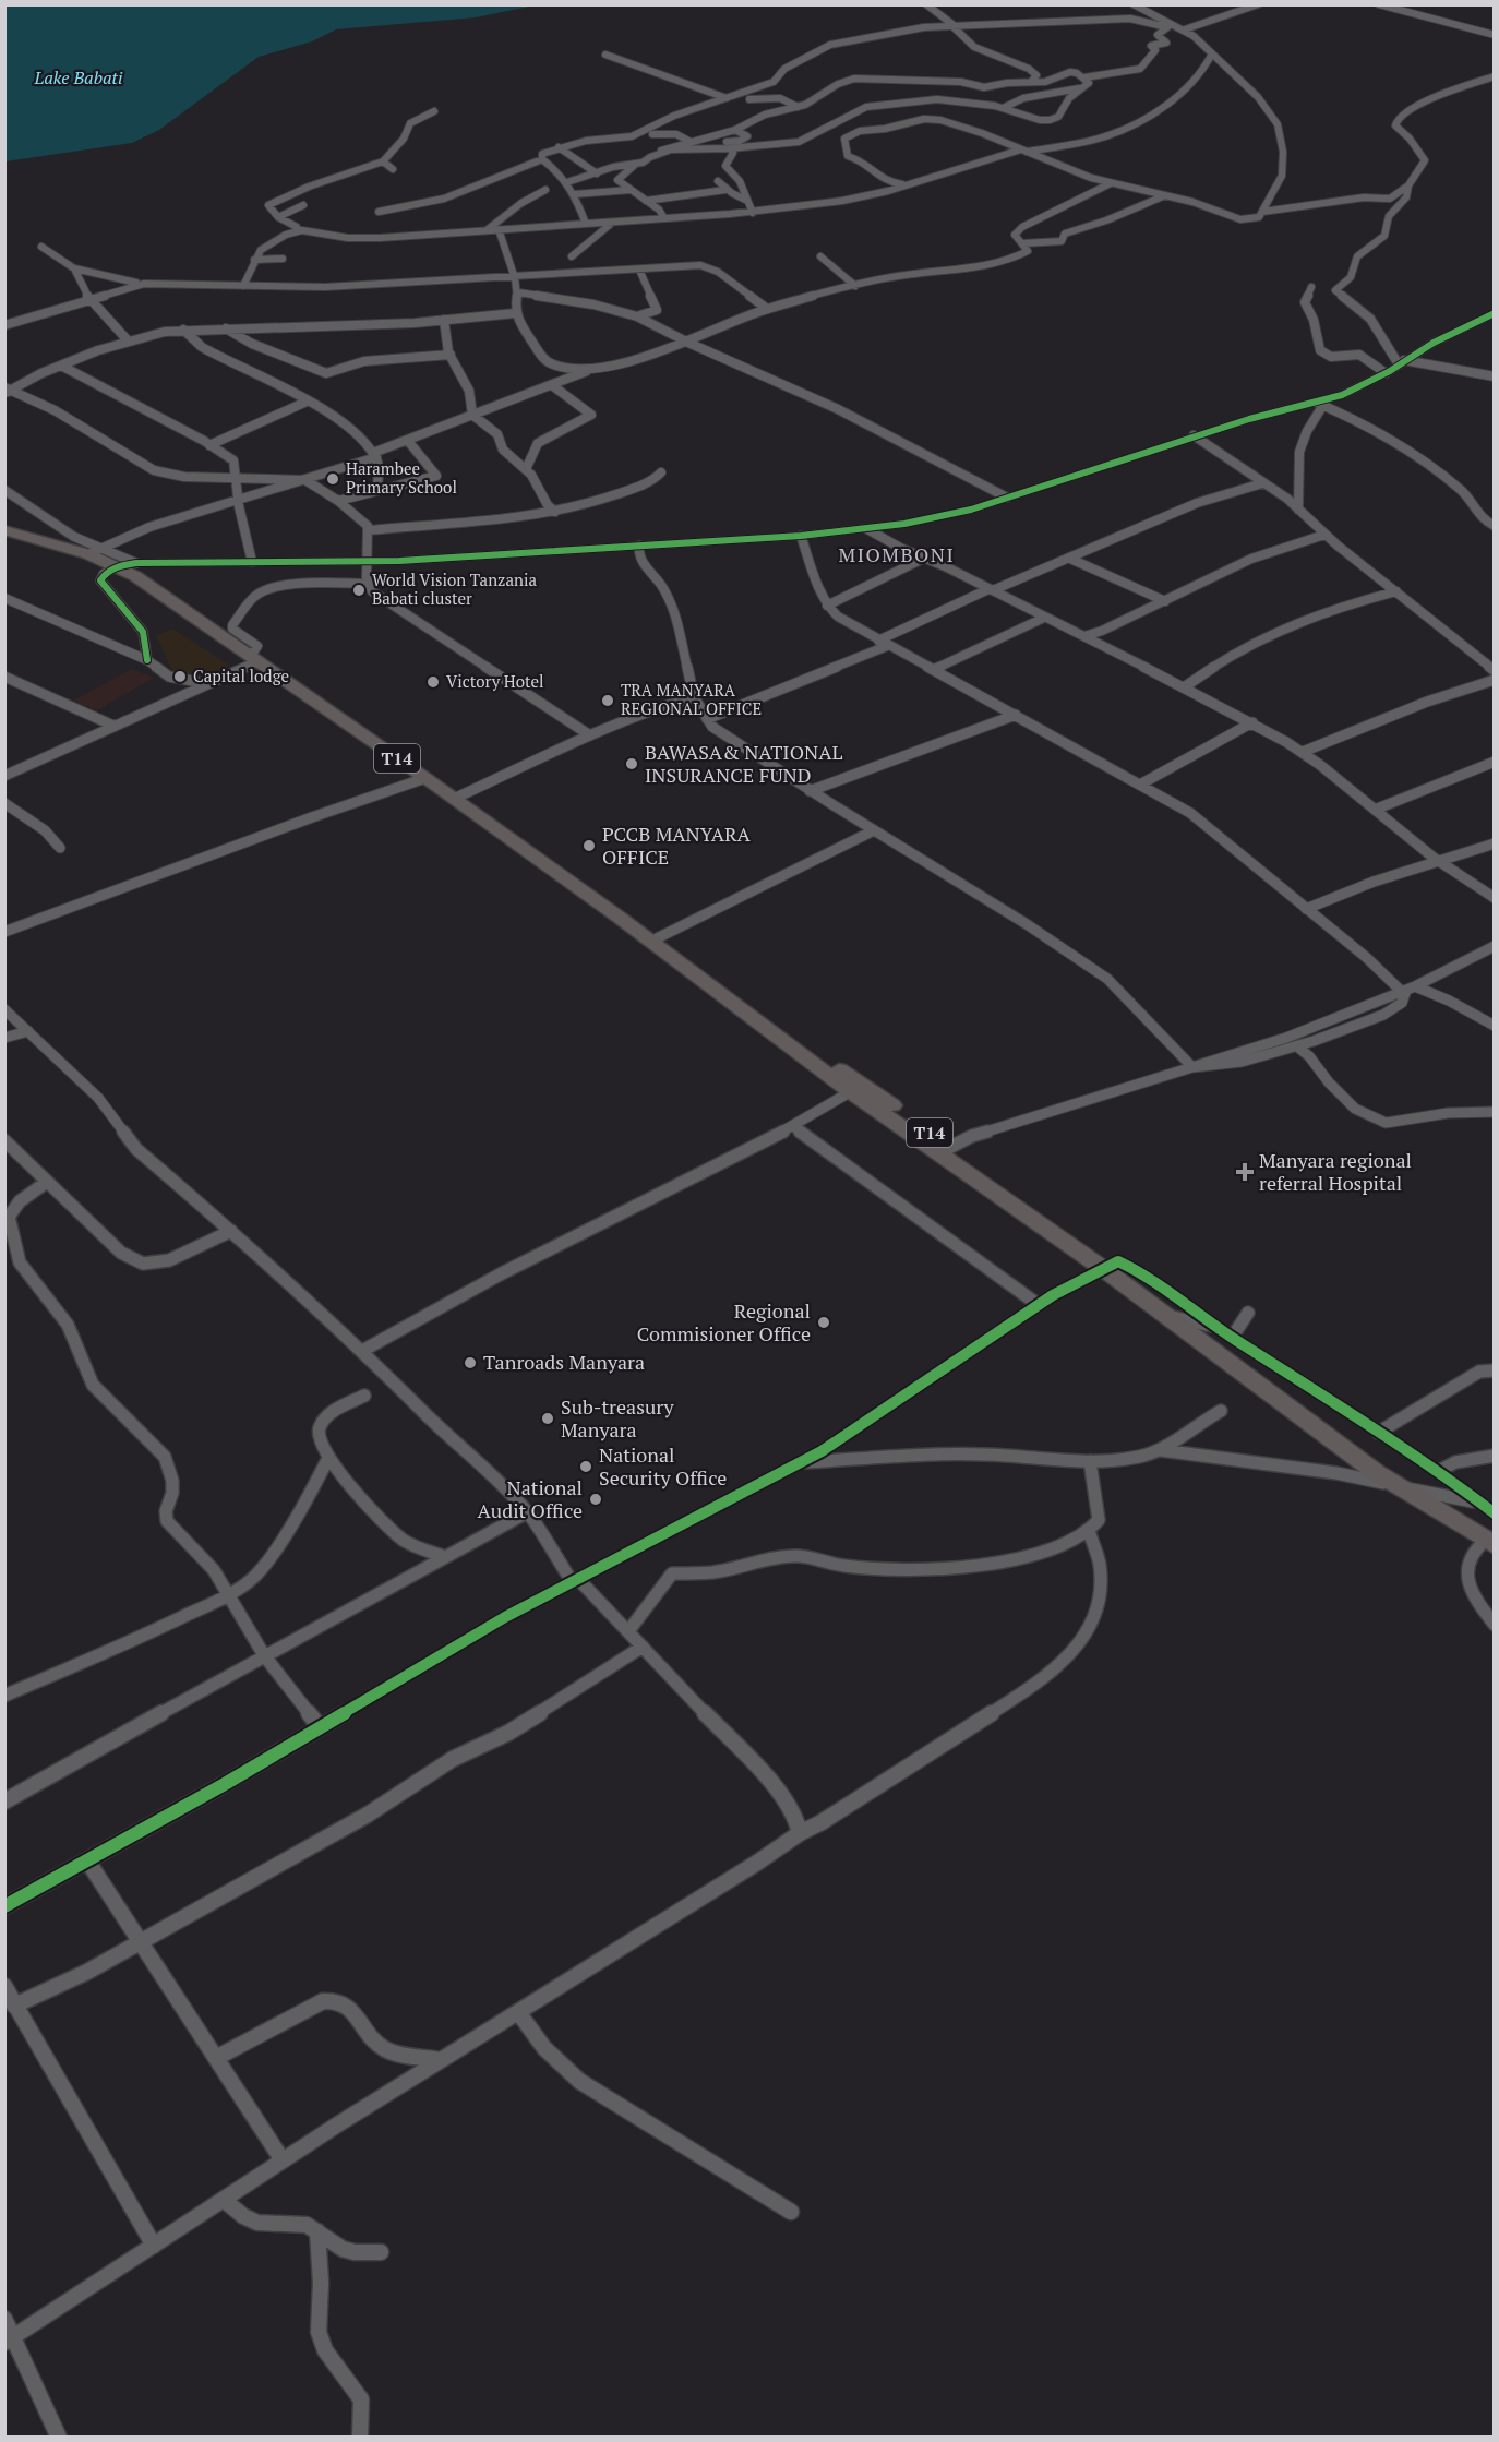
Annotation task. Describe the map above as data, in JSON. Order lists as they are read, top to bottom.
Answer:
{
  "streets": {
    "highway": ["T14"]
  },
  "districts": ["MIOMBONI"],
  "water": ["Lake Babati"],
  "places": {
    "other": [
      "Harambee Primary School",
      "World Vision Tanzania Babati cluster",
      "Capital lodge",
      "Victory Hotel",
      "TRA MANYARA REGIONAL OFFICE",
      "BAWASA& NATIONAL INSURANCE FUND",
      "PCCB MANYARA OFFICE",
      "Regional Commisioner Office",
      "Tanroads Manyara",
      "Sub-treasury Manyara",
      "National Security Office",
      "National Audit Office"
    ],
    "health": ["Manyara regional referral Hospital"]
  }
}
